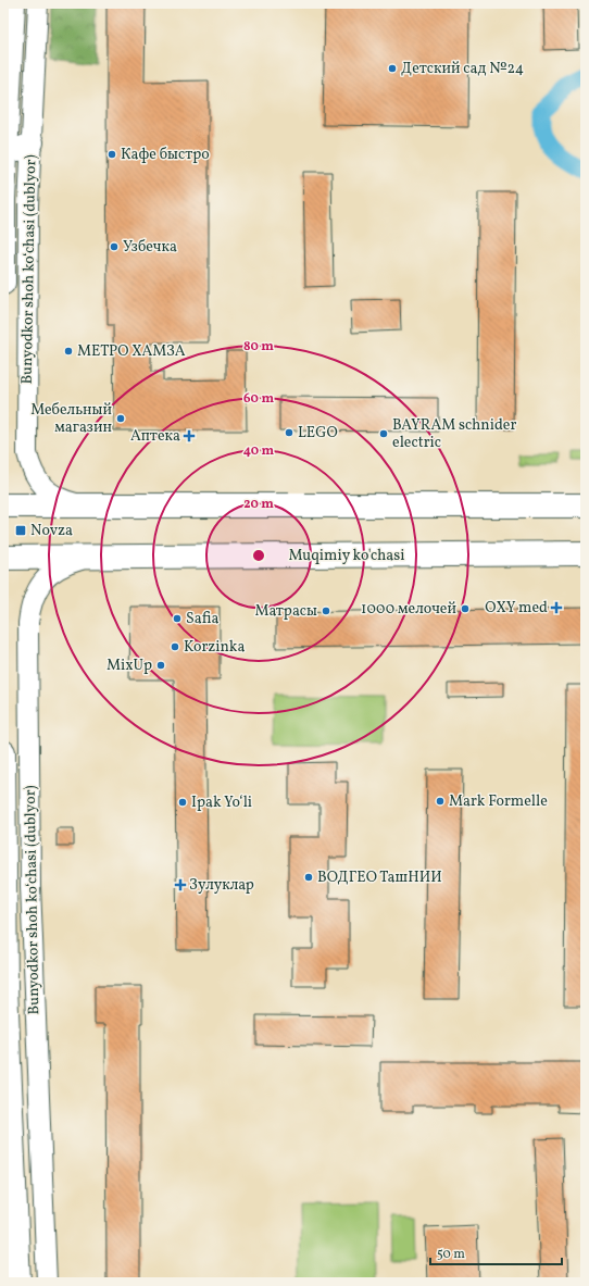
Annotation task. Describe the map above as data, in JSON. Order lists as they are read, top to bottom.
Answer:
{
  "streets": {
    "main road": ["Muqimiy ko'chasi"],
    "street": ["Bunyodkor shoh koʻchasi (dublyor)"]
  },
  "crossings": [
    ["Bunyodkor shoh koʻchasi (dublyor)", "Muqimiy ko'chasi"]
  ],
  "places": {
    "other": [
      "Детский сад №24",
      "Кафе быстро",
      "Узбечка",
      "МЕТРО ХАМЗА",
      "Мебельный магазин",
      "LEGO",
      "BAYRAM schnider electric",
      "1000 мелочей",
      "Матрасы",
      "Safia",
      "Korzinka",
      "MixUp",
      "Mark Formelle",
      "Ipak Yoʻli",
      "ВОДГЕО ТашНИИ"
    ],
    "health": ["Аптека", "OXY med", "Зулуклар"],
    "transit": ["Novza"]
  },
  "scale_bar": "50 m",
  "rings": [
    "80 m",
    "60 m",
    "40 m",
    "20 m"
  ]
}
